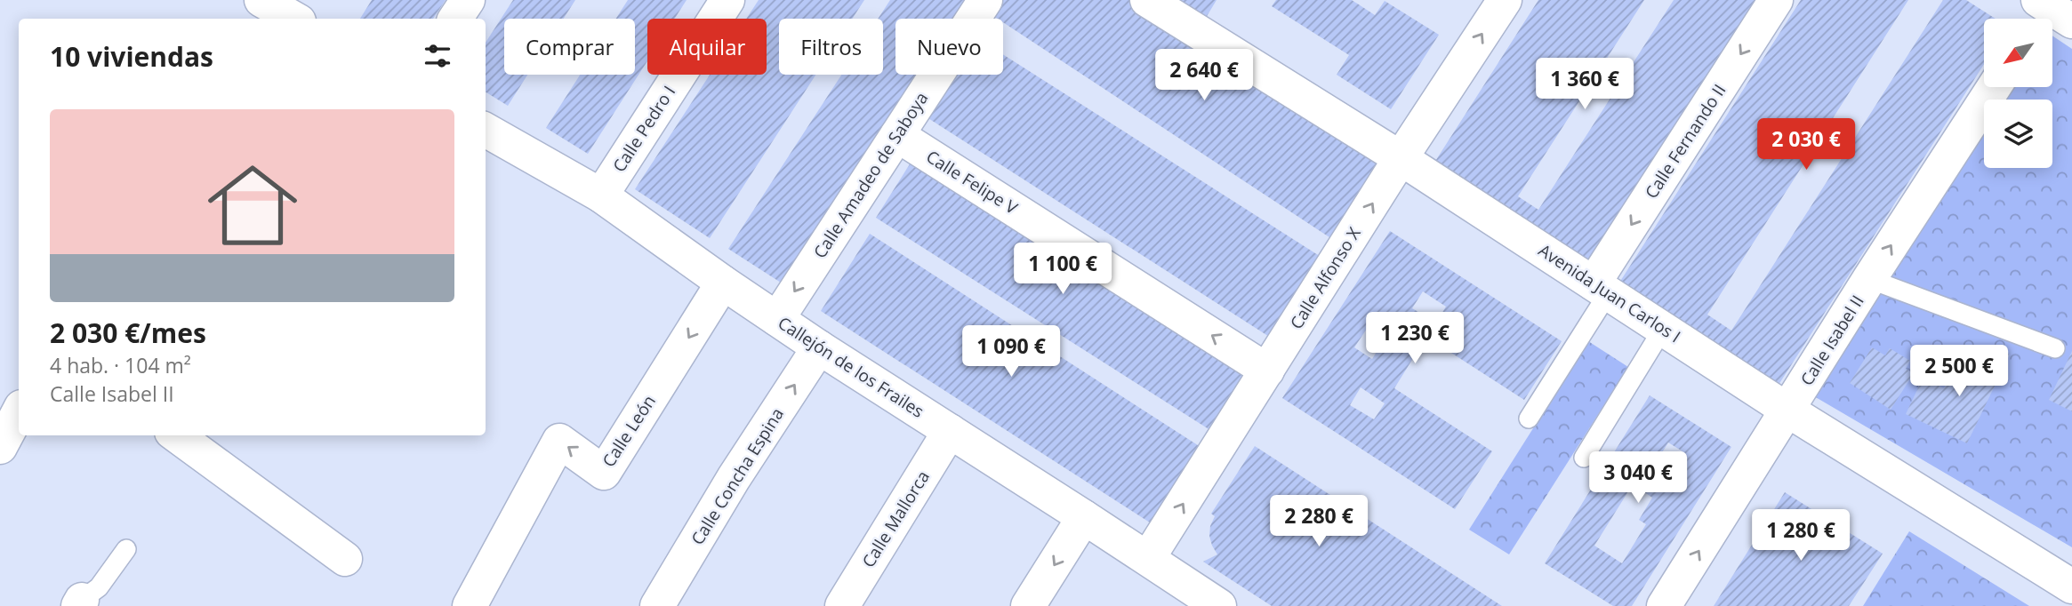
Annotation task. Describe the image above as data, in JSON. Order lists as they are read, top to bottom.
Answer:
{
  "streets": {
    "street": [
      "Calle Pedro I",
      "Calle Fernando II",
      "Calle Amadeo de Saboya",
      "Calle Felipe V",
      "Calle Alfonso X",
      "Avenida Juan Carlos I",
      "Calle Isabel II",
      "Callejón de los Frailes",
      "Calle León",
      "Calle Concha Espina",
      "Calle Mallorca"
    ]
  },
  "crossings": [
    ["Calle Pedro I", "Callejón de los Frailes"],
    ["Calle Fernando II", "Avenida Juan Carlos I"],
    ["Calle Amadeo de Saboya", "Calle Felipe V"],
    ["Calle Amadeo de Saboya", "Callejón de los Frailes"],
    ["Calle Felipe V", "Calle Alfonso X"],
    ["Calle Alfonso X", "Avenida Juan Carlos I"],
    ["Calle Alfonso X", "Callejón de los Frailes"],
    ["Avenida Juan Carlos I", "Calle Isabel II"],
    ["Callejón de los Frailes", "Calle León"],
    ["Callejón de los Frailes", "Calle Concha Espina"],
    ["Callejón de los Frailes", "Calle Mallorca"]
  ],
  "one_way": [
    "Calle Fernando II",
    "Calle Amadeo de Saboya",
    "Calle Felipe V",
    "Calle Alfonso X",
    "Calle Isabel II",
    "Calle León",
    "Calle Concha Espina"
  ],
  "north": "bottom left",
  "page": {
    "chip": [
      "Comprar",
      "Alquilar",
      "Filtros",
      "Nuevo"
    ],
    "heading": "10 viviendas",
    "price": [
      "2 640 €",
      "1 360 €",
      "2 030 €",
      "1 100 €",
      "1 230 €",
      "1 090 €",
      "2 500 €",
      "3 040 €",
      "2 280 €",
      "1 280 €"
    ],
    "list": [
      {
        "name": "2 030 €/mes",
        "note": "4 hab. · 104 m² · Calle Isabel II"
      }
    ]
  }
}
